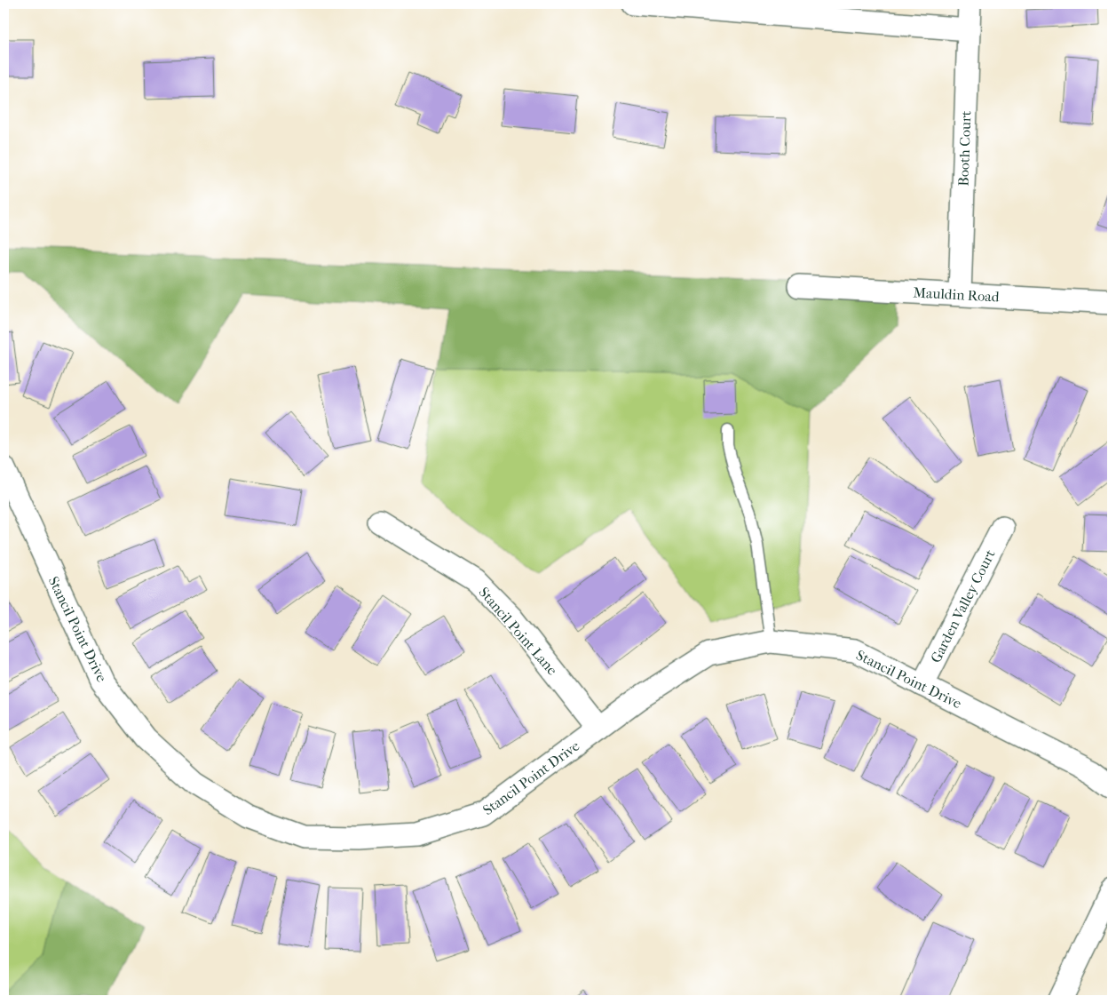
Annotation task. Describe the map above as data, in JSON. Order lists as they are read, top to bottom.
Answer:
{
  "streets": {
    "street": [
      "Booth Court",
      "Mauldin Road",
      "Garden Valley Court",
      "Stancil Point Drive",
      "Stancil Point Lane"
    ]
  },
  "crossings": [
    ["Booth Court", "Mauldin Road"],
    ["Garden Valley Court", "Stancil Point Drive"],
    ["Stancil Point Drive", "Stancil Point Lane"]
  ]
}
